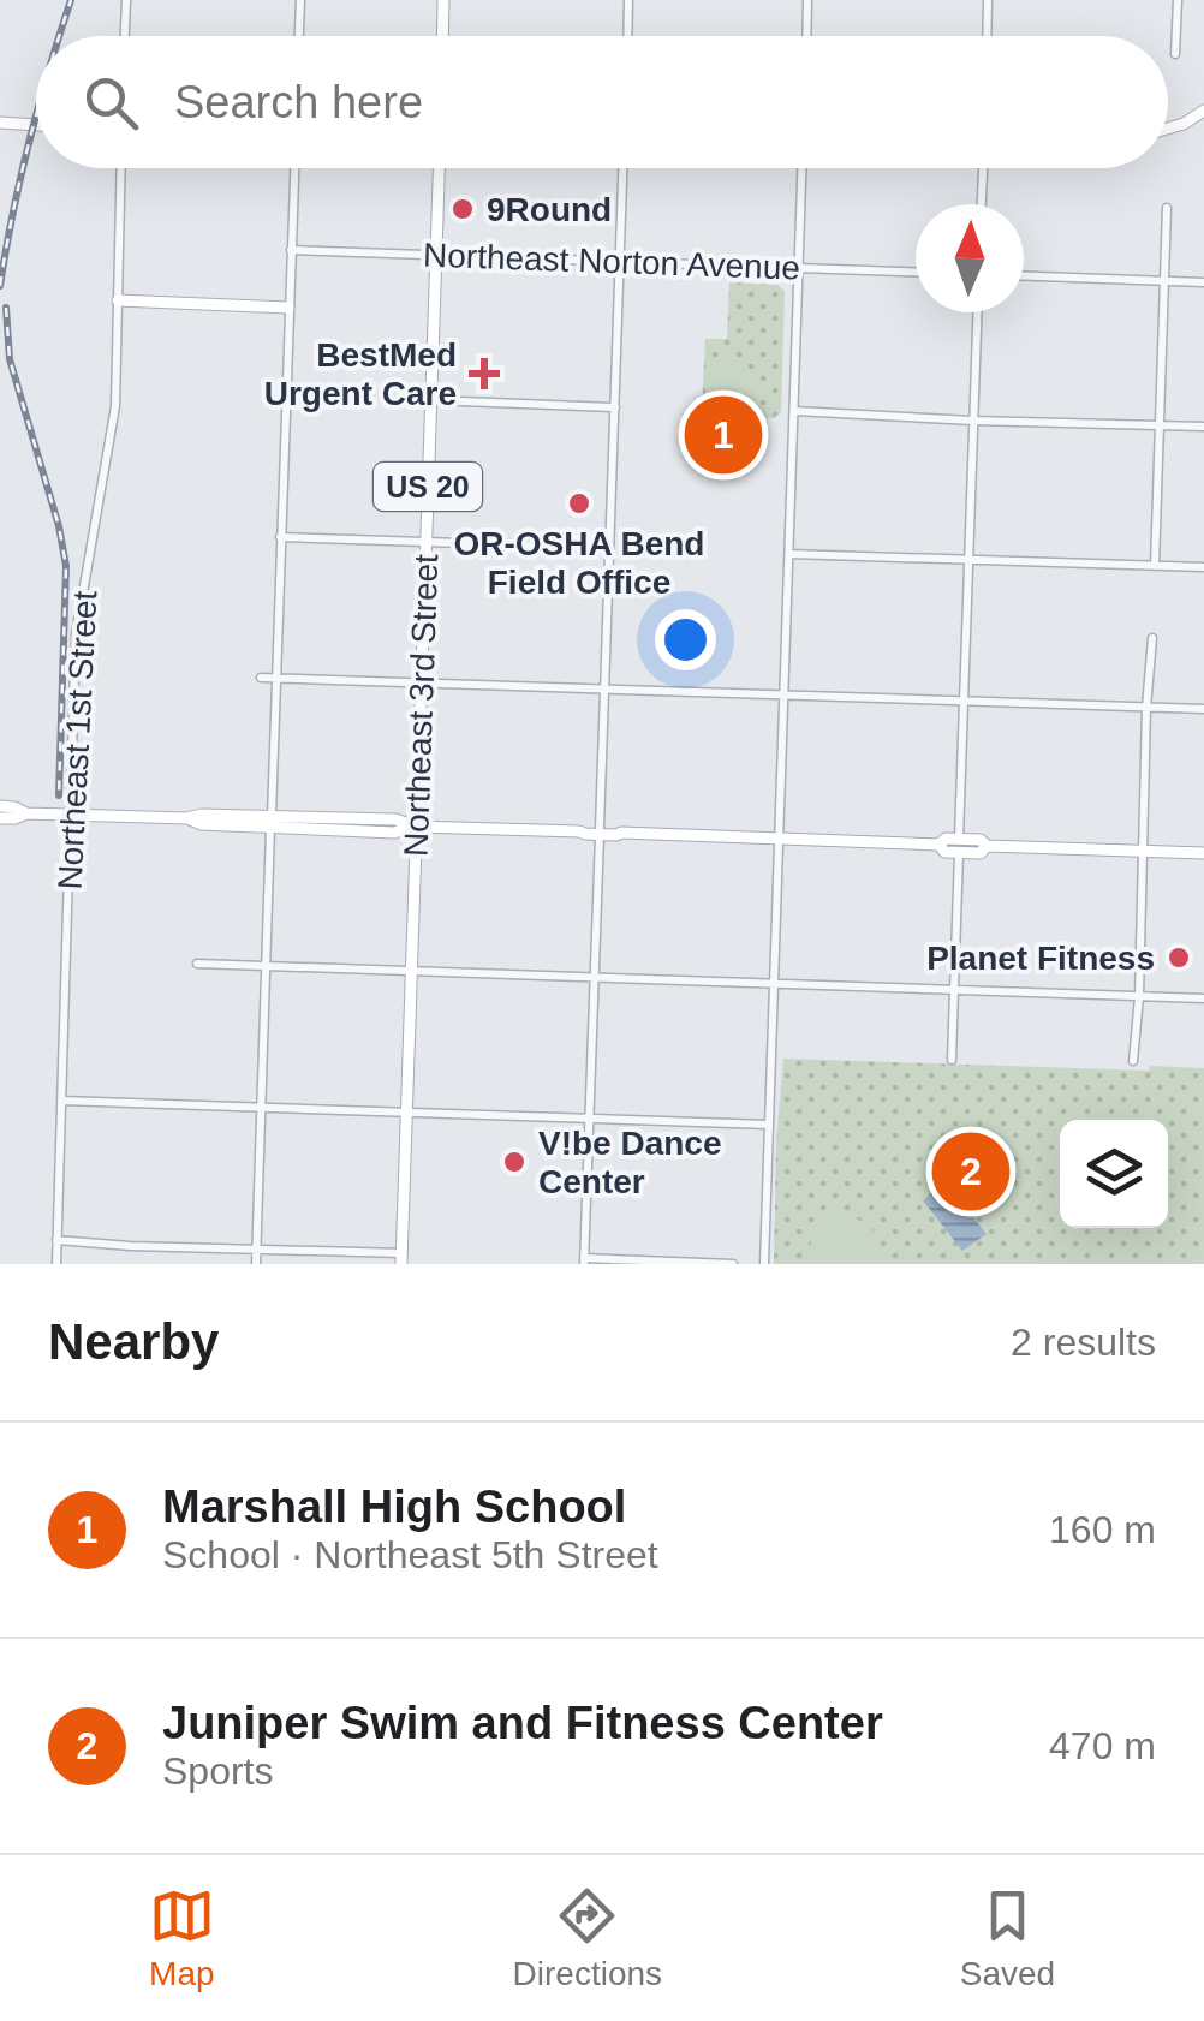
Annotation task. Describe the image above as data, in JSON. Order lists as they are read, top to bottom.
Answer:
{
  "streets": {
    "main road": ["US 20", "Northeast 3rd Street"],
    "street": ["Northeast Norton Avenue", "Northeast 1st Street"]
  },
  "crossings": [
    ["Northeast Norton Avenue", "Northeast 3rd Street"]
  ],
  "places": {
    "other": [
      "9Round",
      "OR-OSHA Bend Field Office",
      "Planet Fitness",
      "V!be Dance Center"
    ],
    "health": ["BestMed Urgent Care"]
  },
  "north": "top",
  "page": {
    "search": "Search here",
    "pins": ["1", "2"],
    "heading": ["Nearby", "2 results"],
    "list": [
      {
        "mark": "1",
        "name": "Marshall High School",
        "note": "School · Northeast 5th Street",
        "value": "160 m"
      },
      {
        "mark": "2",
        "name": "Juniper Swim and Fitness Center",
        "note": "Sports",
        "value": "470 m"
      }
    ],
    "nav": ["Map", "Directions", "Saved"]
  }
}
